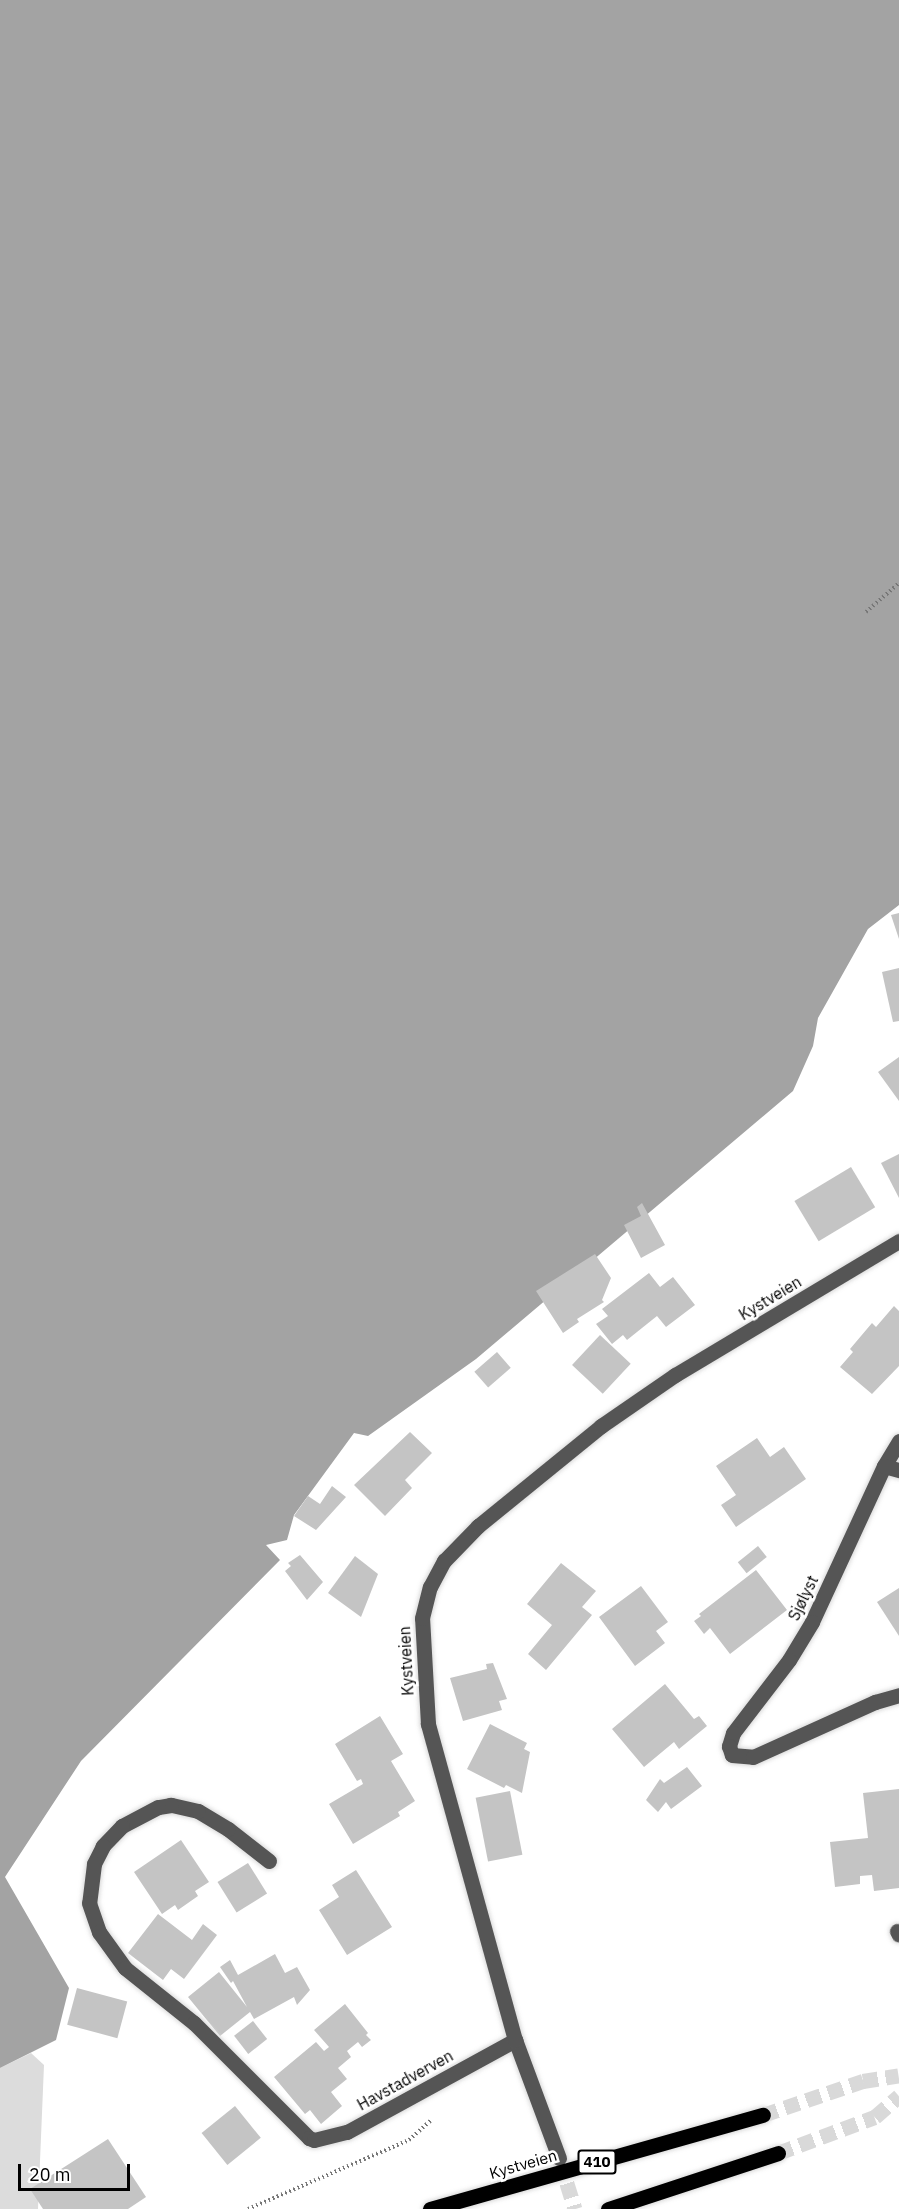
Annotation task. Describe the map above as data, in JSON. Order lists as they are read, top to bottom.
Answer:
{
  "streets": {
    "main road": ["Kystveien", "410"],
    "street": ["Sjølyst", "Havstadverven"]
  },
  "crossings": [
    ["Kystveien", "Havstadverven"]
  ],
  "scale_bar": "20 m"
}
